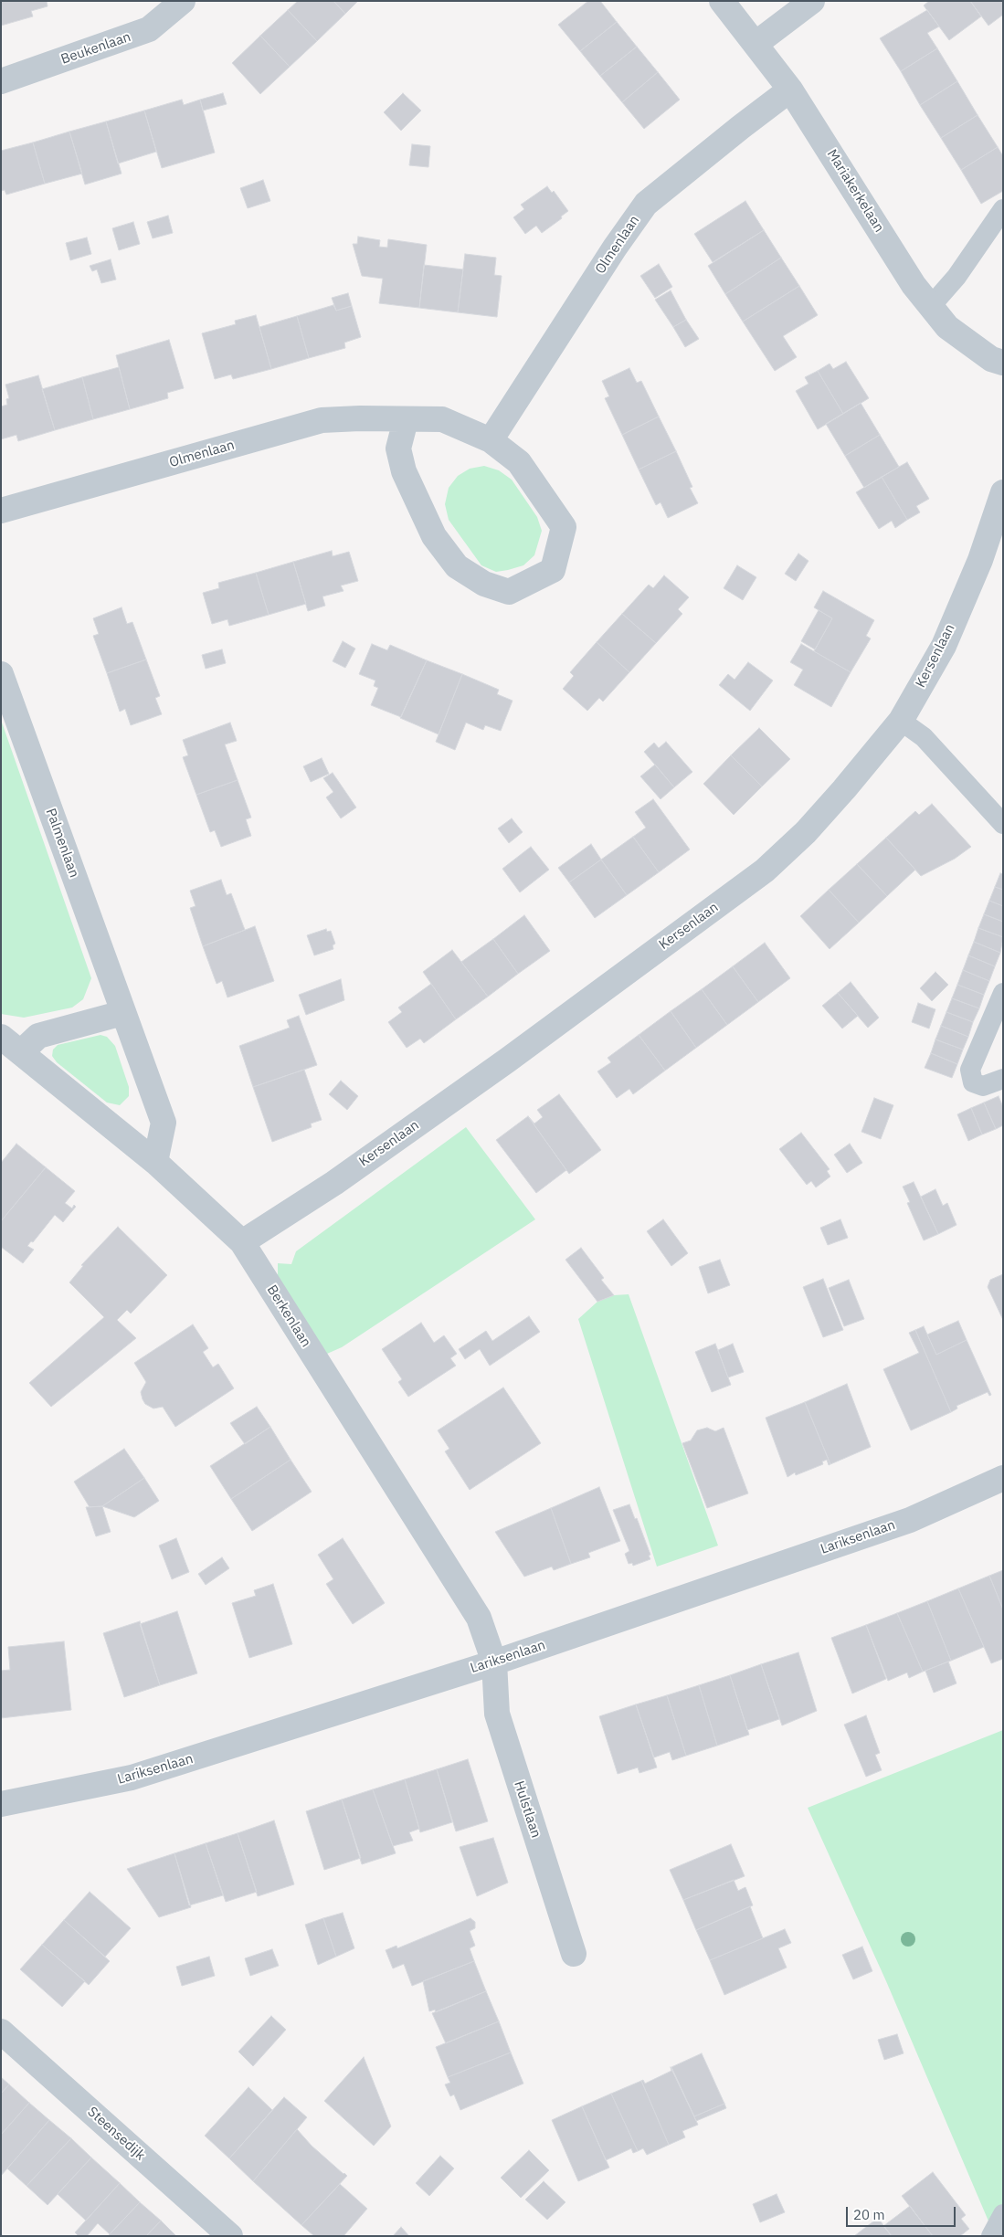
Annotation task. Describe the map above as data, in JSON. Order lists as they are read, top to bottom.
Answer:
{
  "streets": {
    "street": [
      "Beukenlaan",
      "Mariakerkelaan",
      "Olmenlaan",
      "Kersenlaan",
      "Palmenlaan",
      "Berkenlaan",
      "Lariksenlaan",
      "Hulstlaan",
      "Steensedijk"
    ]
  },
  "crossings": [
    ["Mariakerkelaan", "Olmenlaan"],
    ["Kersenlaan", "Berkenlaan"],
    ["Palmenlaan", "Berkenlaan"],
    ["Berkenlaan", "Lariksenlaan"],
    ["Berkenlaan", "Hulstlaan"],
    ["Lariksenlaan", "Hulstlaan"]
  ],
  "scale_bar": "20 m"
}
